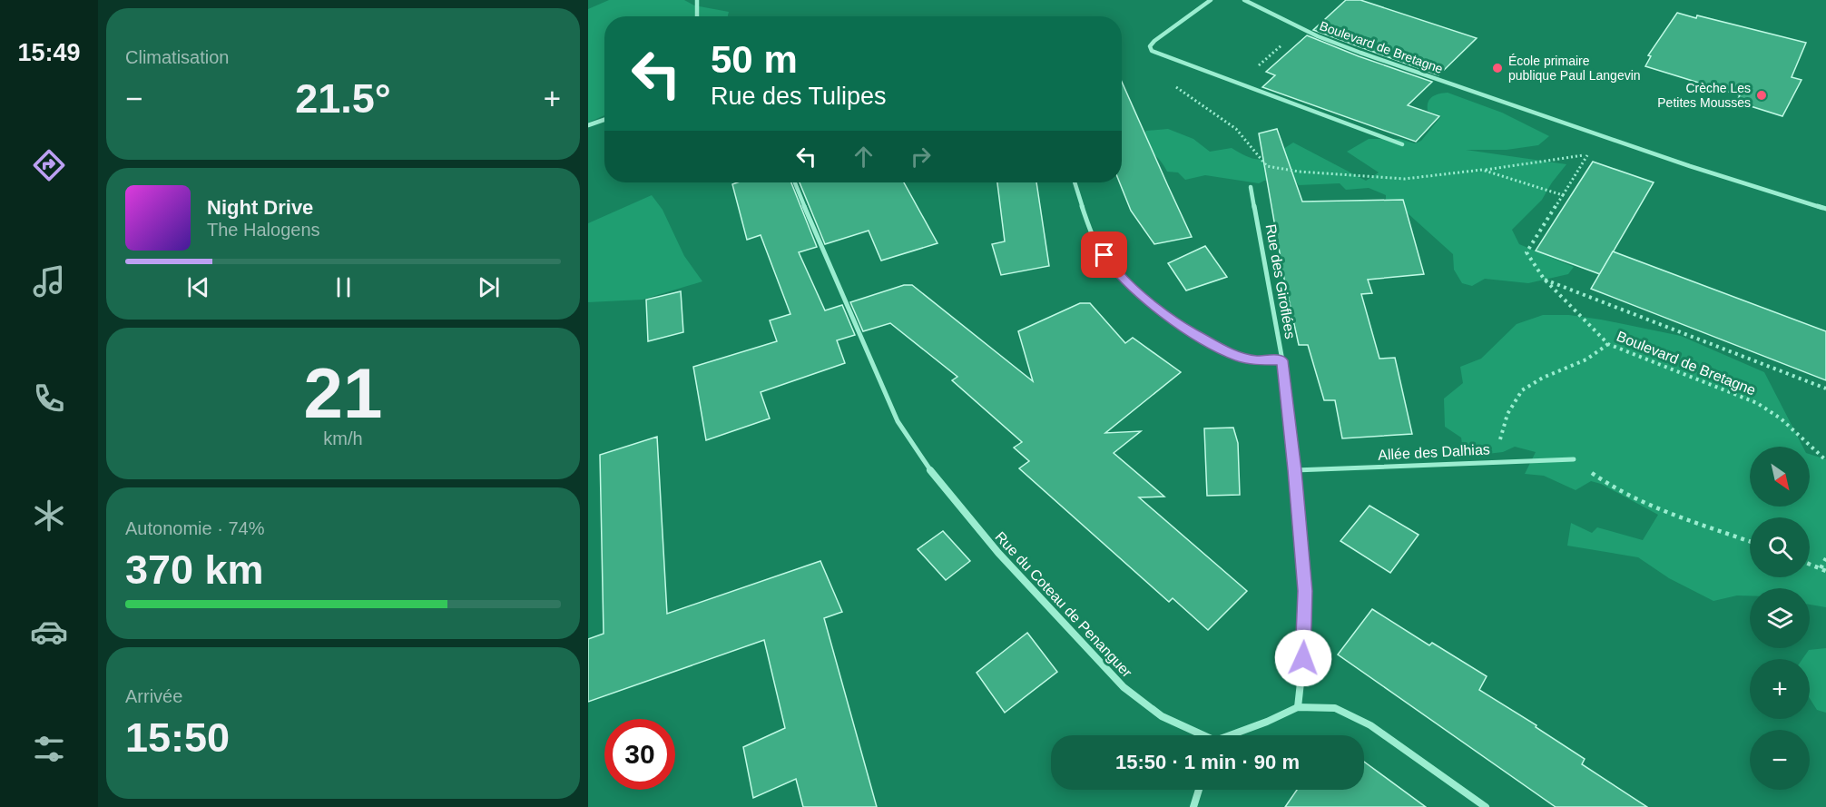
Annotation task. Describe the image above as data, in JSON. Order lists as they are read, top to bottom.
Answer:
{
  "streets": {
    "street": [
      "Boulevard de Bretagne",
      "Rue des Giroflées",
      "Allée des Dalhias",
      "Rue du Coteau de Penanguer"
    ]
  },
  "crossings": [
    ["Rue des Giroflées", "Allée des Dalhias"],
    ["Rue des Giroflées", "Rue du Coteau de Penanguer"]
  ],
  "places": ["École primaire publique Paul Langevin", "Crèche Les Petites Mousses"],
  "north": "bottom right",
  "page": {
    "tabs": "15:49",
    "tile": [
      "Climatisation",
      ["21", "km/h"],
      ["Autonomie · 74%", "370 km"],
      ["Arrivée", "15:50"]
    ],
    "turn": ["50 m", "Rue des Tulipes"],
    "heat": ["−", "21.5°", "+"],
    "song": ["Night Drive", "The Halogens"],
    "map_buttons": ["+", "−"],
    "limit": "30",
    "trip": "15:50 · 1 min · 90 m"
  }
}
